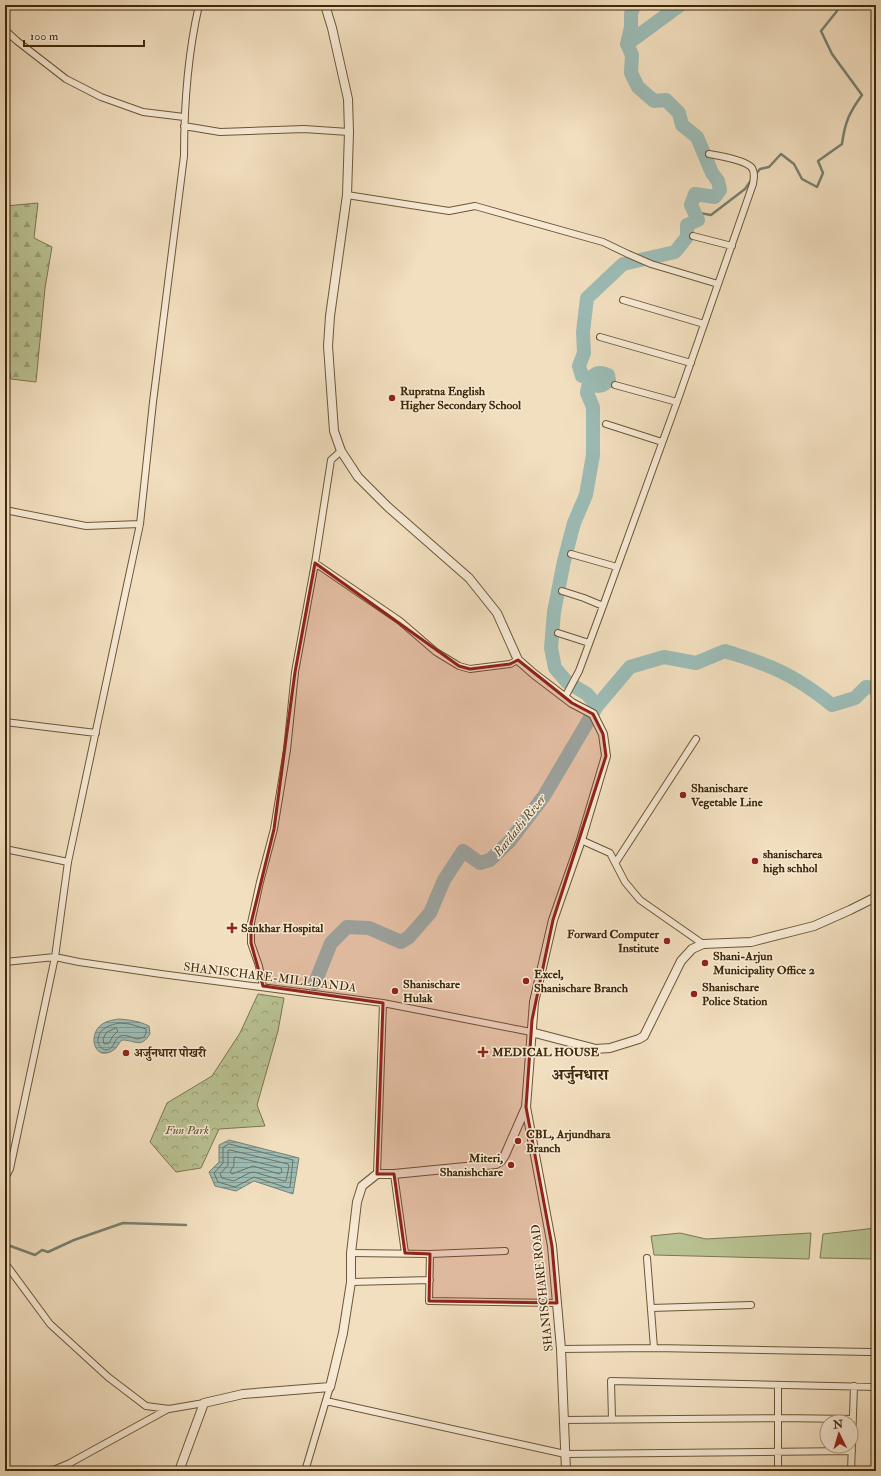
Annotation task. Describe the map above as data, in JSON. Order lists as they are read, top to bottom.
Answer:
{
  "streets": {
    "street": ["SHANISCHARE-MILLDANDA", "SHANISCHARE ROAD"]
  },
  "crossings": [
    ["SHANISCHARE-MILLDANDA", "SHANISCHARE ROAD"]
  ],
  "districts": ["अर्जुनधारा"],
  "water": ["Bardashi River"],
  "parks": ["Fun Park"],
  "places": {
    "other": [
      "Rupratna English Higher Secondary School",
      "Shanischare Vegetable Line",
      "shanischarea high schhol",
      "Forward Computer Institute",
      "Shani-Arjun Municipality Office 2",
      "Excel, Shanischare Branch",
      "Shanischare Hulak",
      "Shanischare Police Station",
      "अर्जुनधारा पोखरी",
      "CBL, Arjundhara Branch",
      "Miteri, Shanishchare"
    ],
    "health": ["Sankhar Hospital", "MEDICAL HOUSE"]
  },
  "scale_bar": "100 m",
  "north": "top"
}
